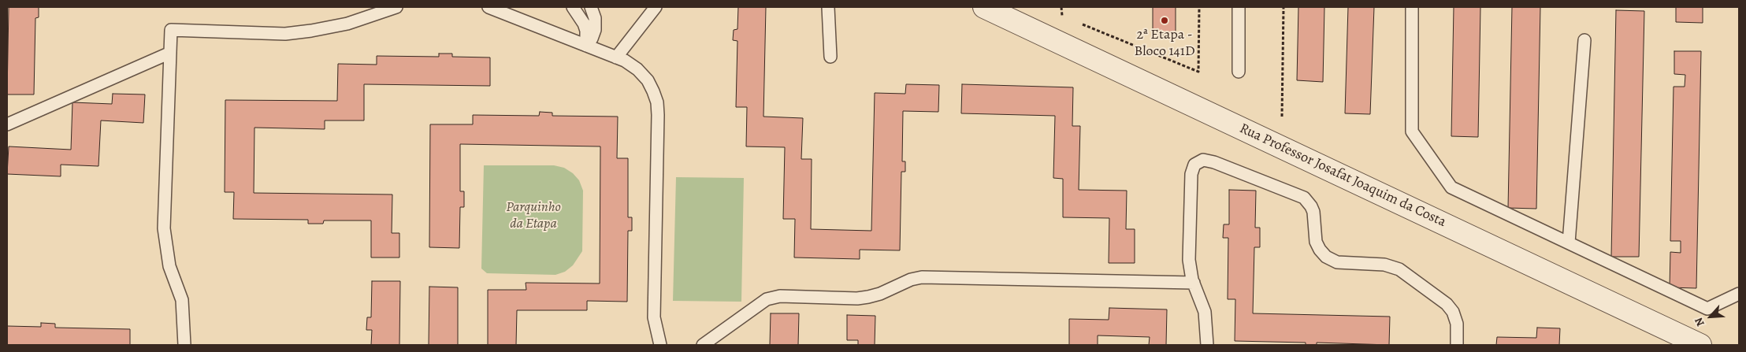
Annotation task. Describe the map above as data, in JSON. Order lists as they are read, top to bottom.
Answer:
{
  "streets": {
    "street": ["Rua Professor Josafat Joaquim da Costa"]
  },
  "parks": ["Parquinho da Etapa"],
  "places": ["2ª Etapa - Bloco 141D"],
  "north": "bottom left"
}
